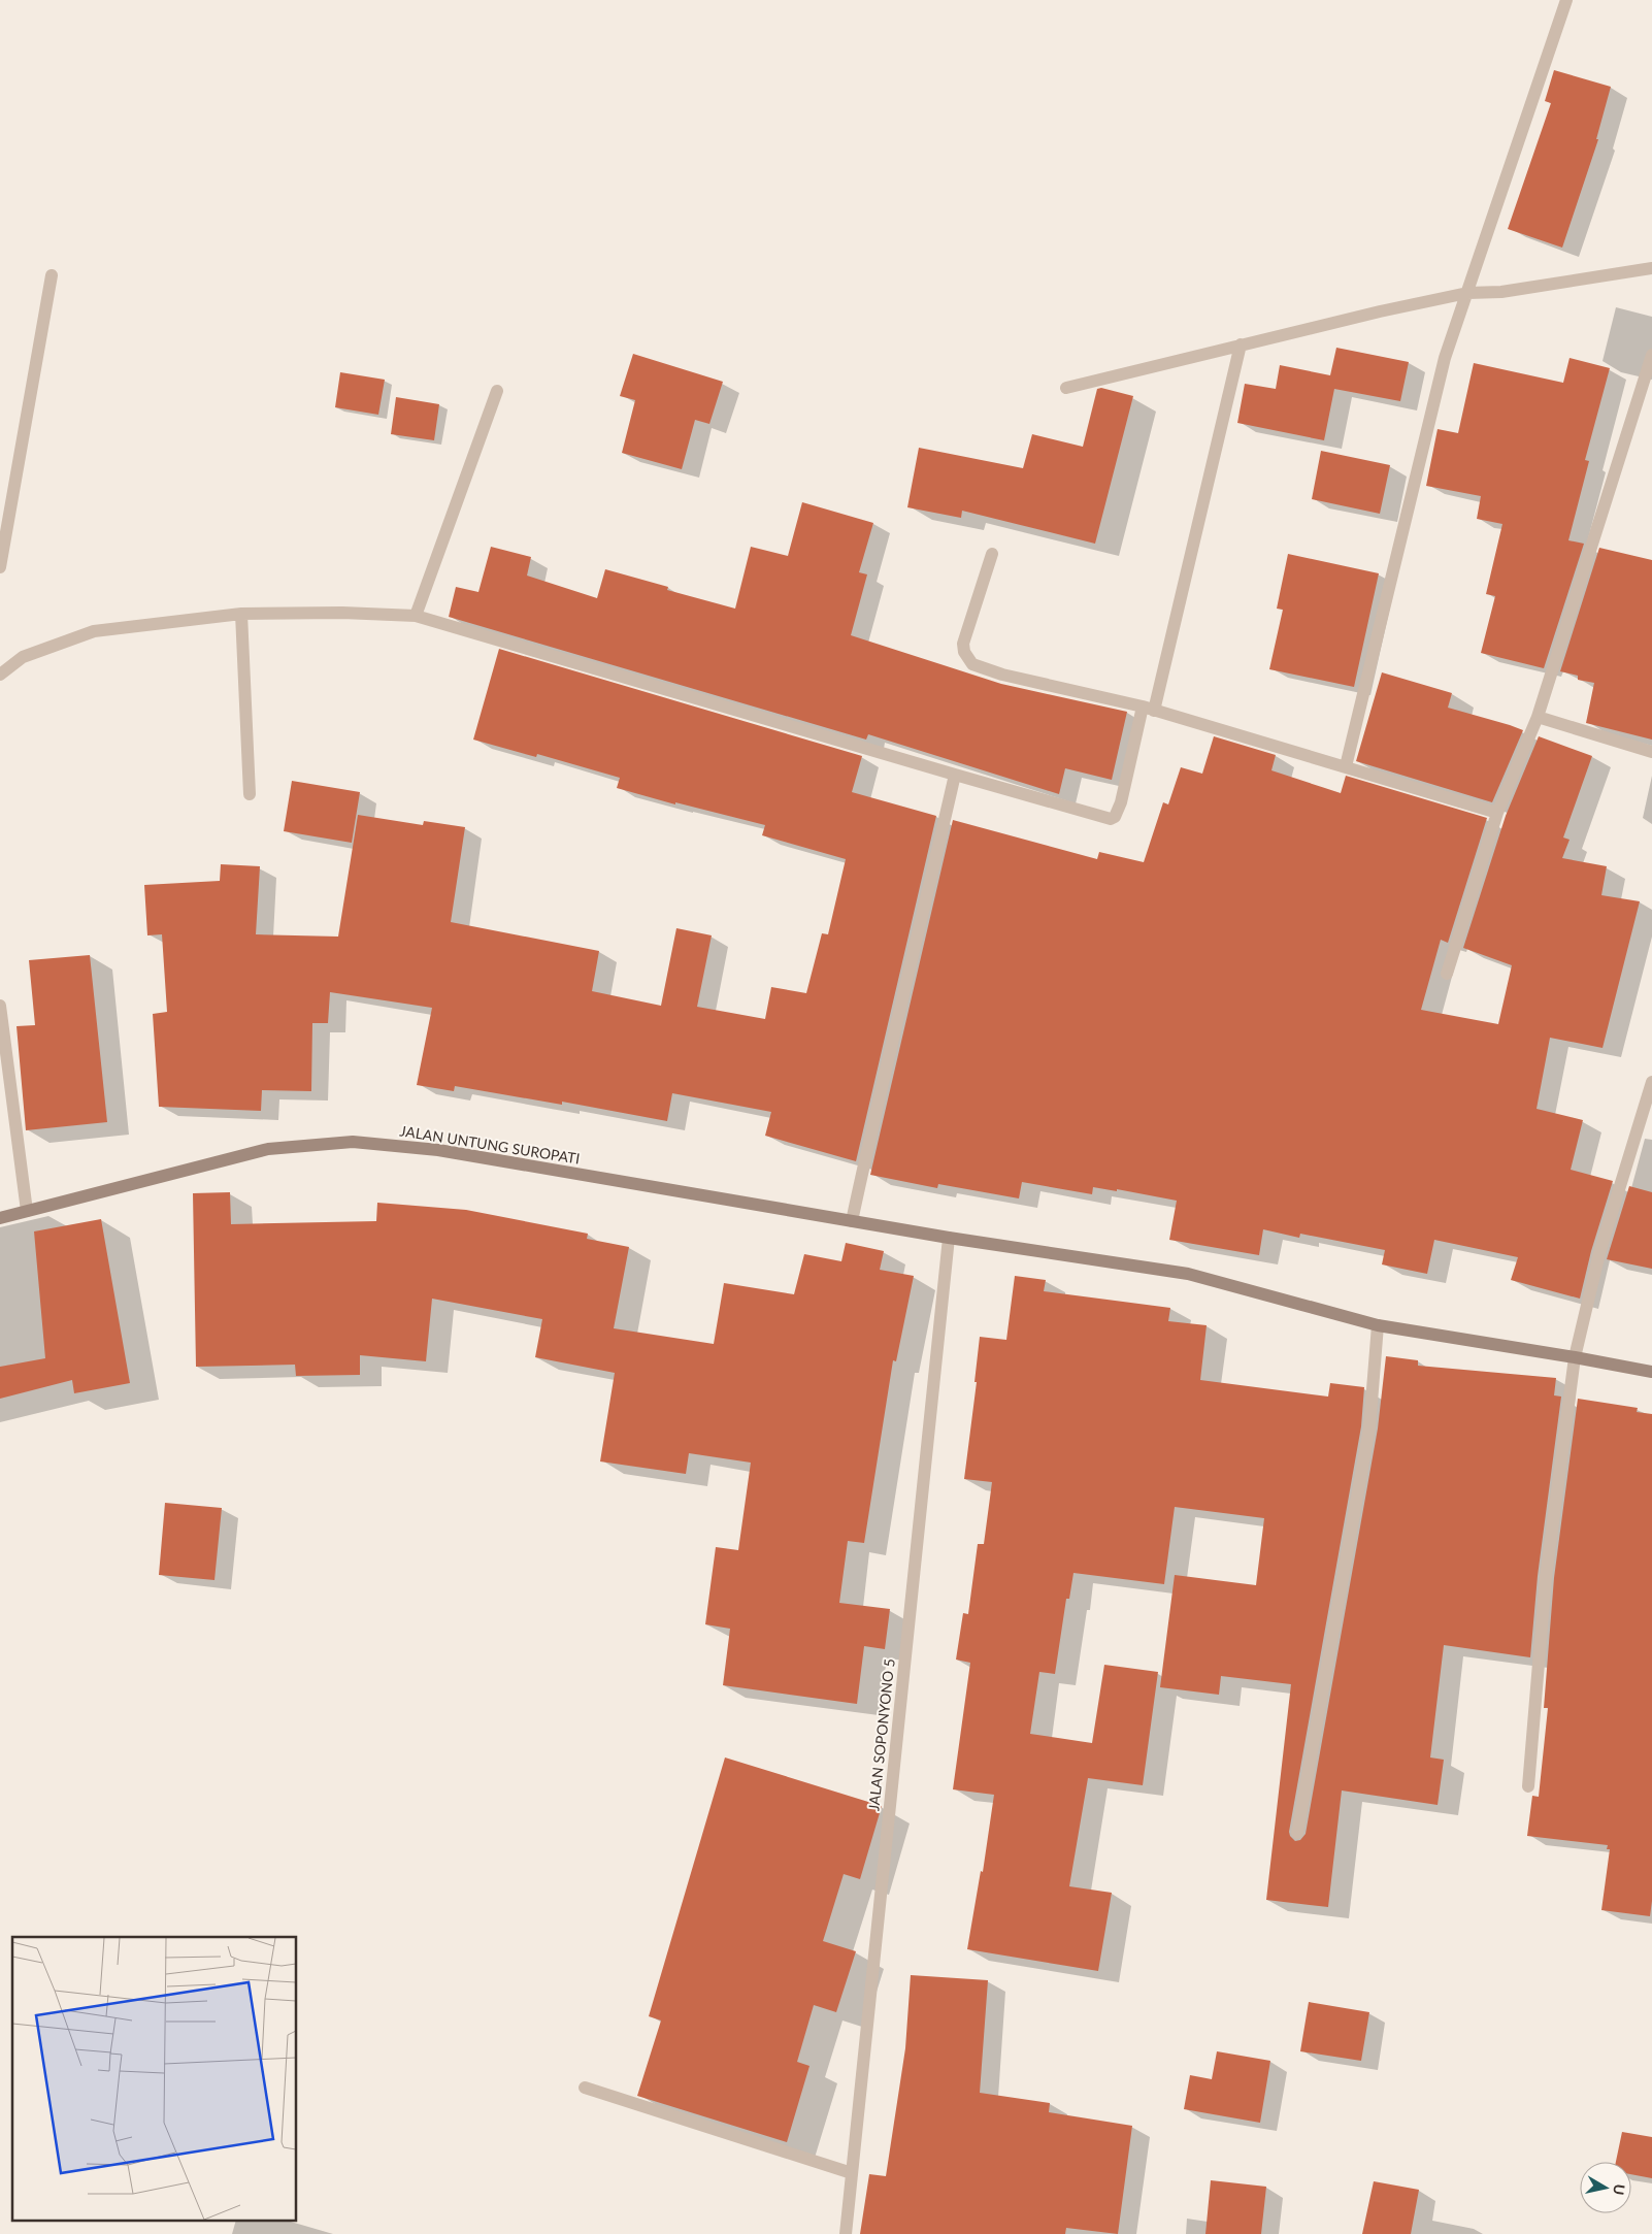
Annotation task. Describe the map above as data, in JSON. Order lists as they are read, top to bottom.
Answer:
{
  "streets": {
    "main road": ["JALAN UNTUNG SUROPATI"],
    "street": ["JALAN SOPONYONO 5"]
  },
  "crossings": [
    ["JALAN UNTUNG SUROPATI", "JALAN SOPONYONO 5"]
  ],
  "north": "right"
}
